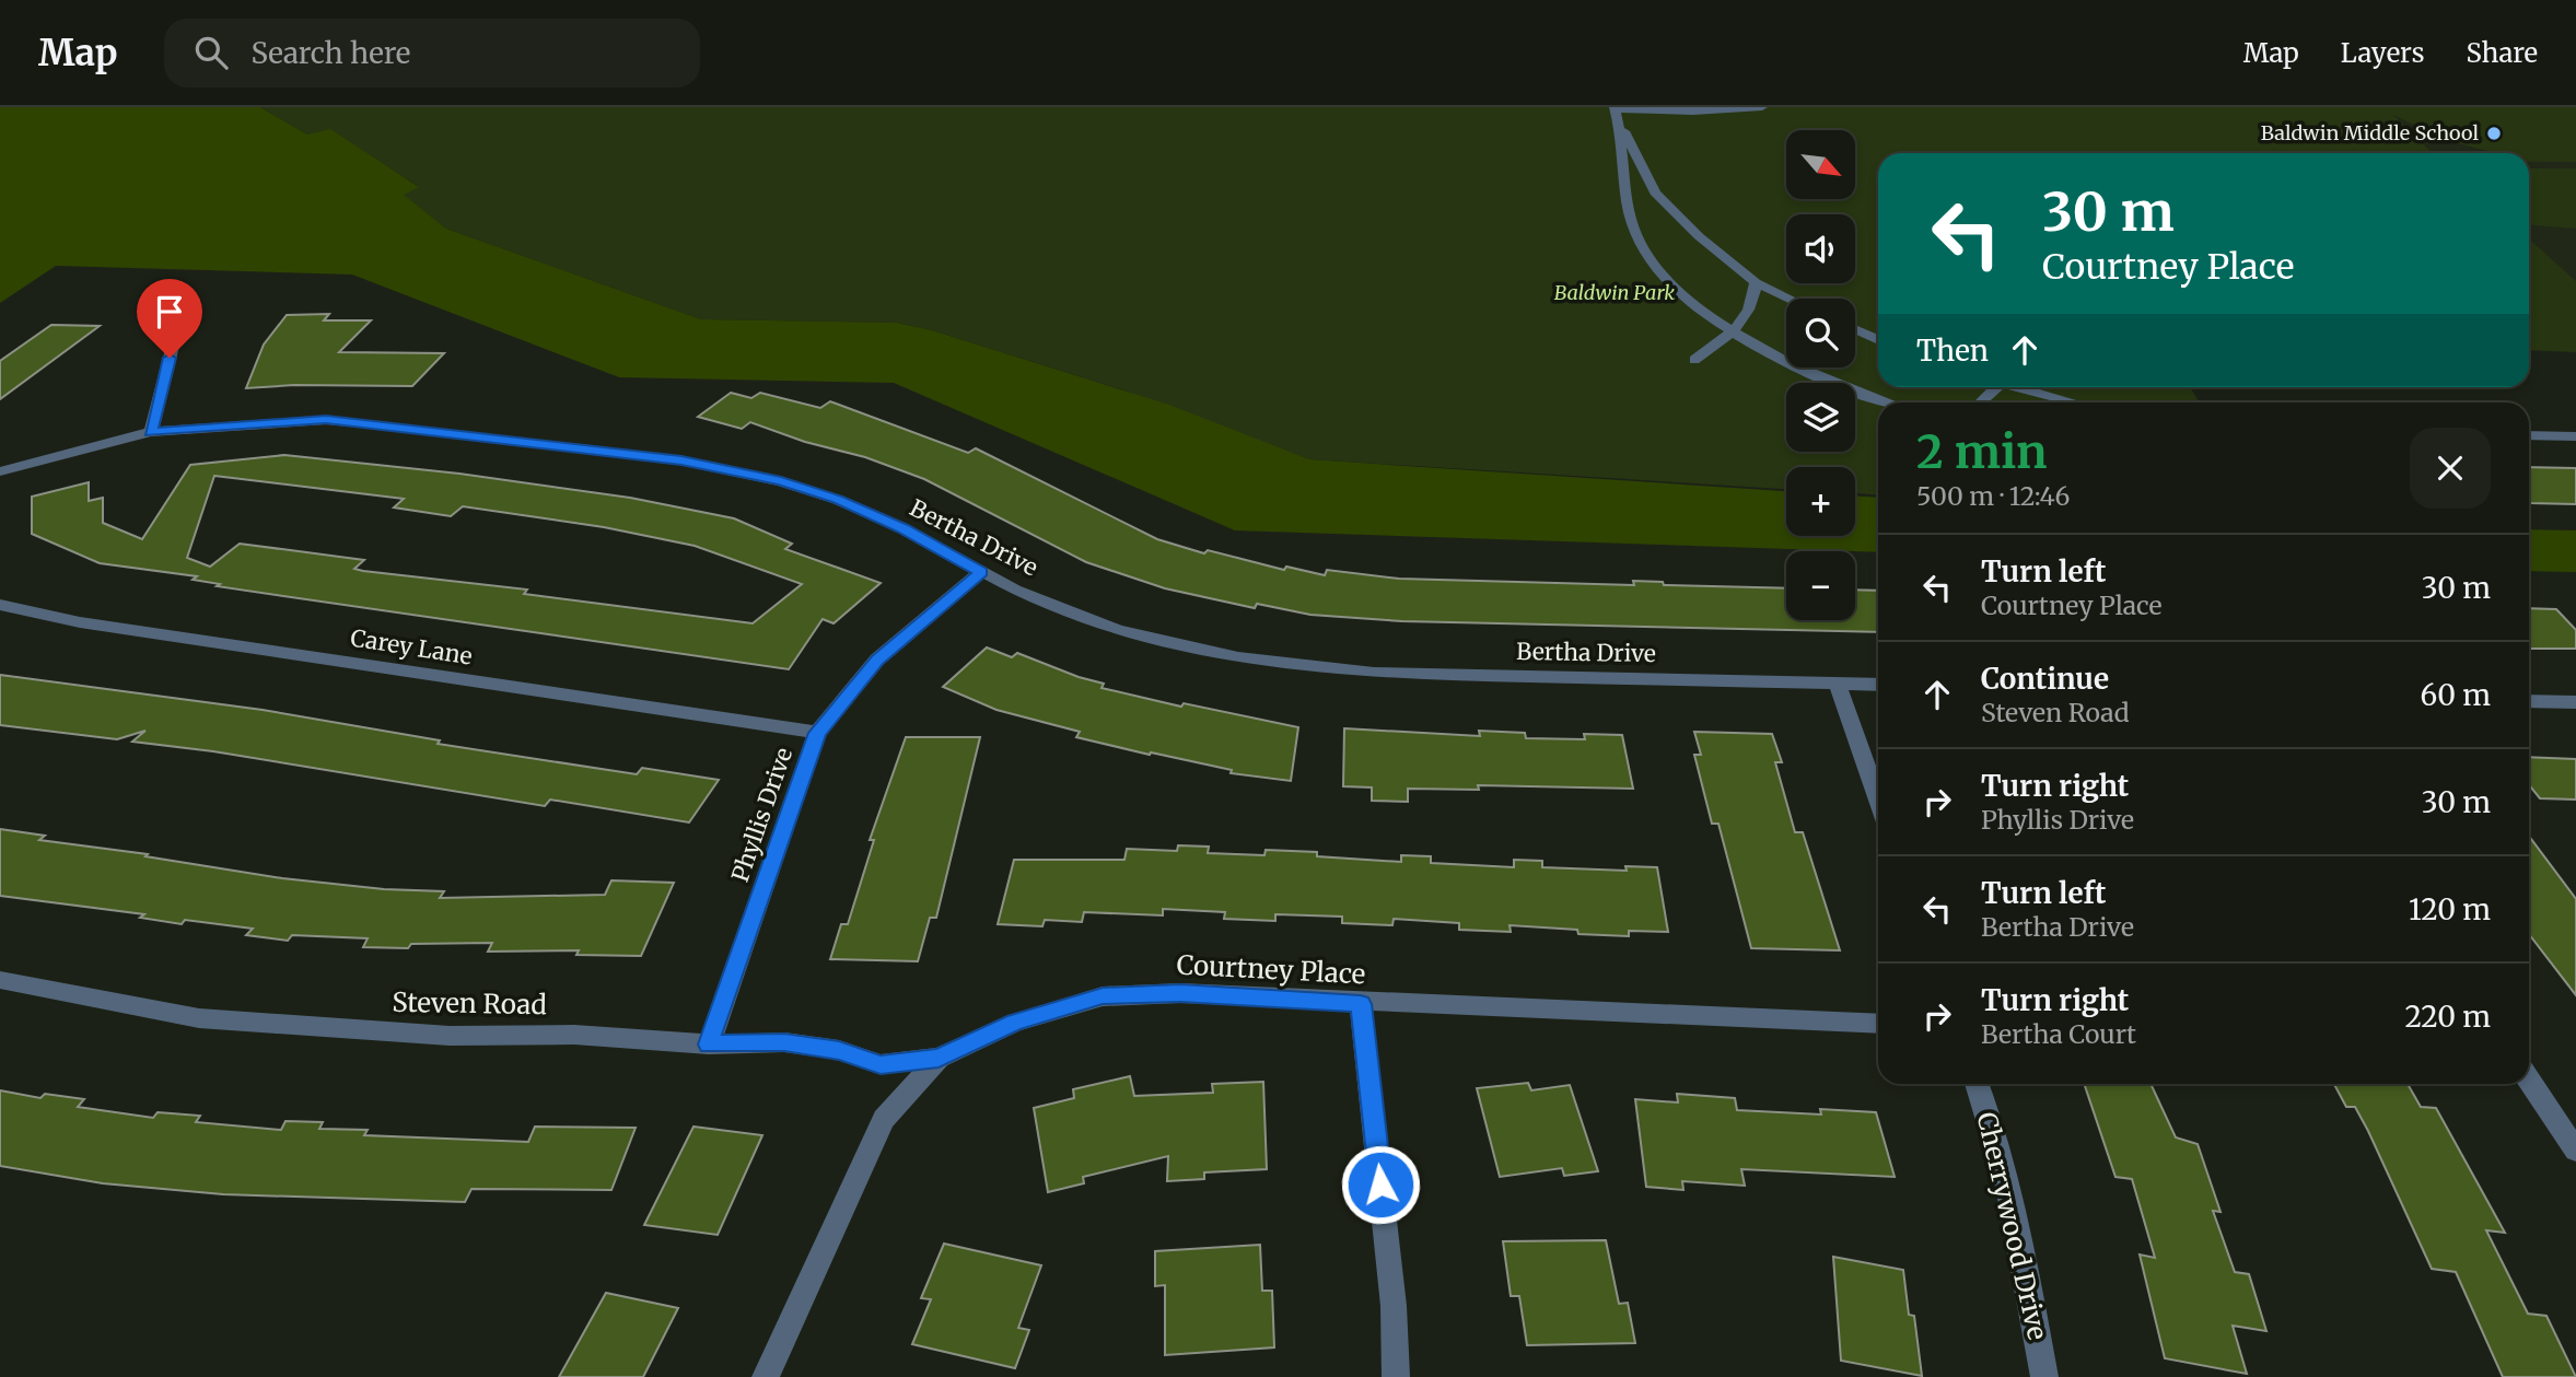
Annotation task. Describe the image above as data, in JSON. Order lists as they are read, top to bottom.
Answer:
{
  "streets": {
    "street": [
      "Bertha Drive",
      "Carey Lane",
      "Phyllis Drive",
      "Courtney Place",
      "Steven Road",
      "Cherrywood Drive"
    ]
  },
  "crossings": [
    ["Bertha Drive", "Phyllis Drive"],
    ["Carey Lane", "Phyllis Drive"],
    ["Phyllis Drive", "Steven Road"],
    ["Courtney Place", "Steven Road"]
  ],
  "parks": ["Baldwin Park"],
  "places": ["Baldwin Middle School"],
  "north": "bottom right",
  "page": {
    "header": "Map",
    "search": "Search here",
    "nav": ["Map", "Layers", "Share"],
    "map_buttons": ["+", "−"],
    "turn": ["30 m", "Courtney Place"],
    "then": "Then",
    "heading": ["2 min", "500 m · 12:46"],
    "list": [
      {
        "name": "Turn left",
        "note": "Courtney Place",
        "value": "30 m"
      },
      {
        "name": "Continue",
        "note": "Steven Road",
        "value": "60 m"
      },
      {
        "name": "Turn right",
        "note": "Phyllis Drive",
        "value": "30 m"
      },
      {
        "name": "Turn left",
        "note": "Bertha Drive",
        "value": "120 m"
      },
      {
        "name": "Turn right",
        "note": "Bertha Court",
        "value": "220 m"
      }
    ]
  }
}
